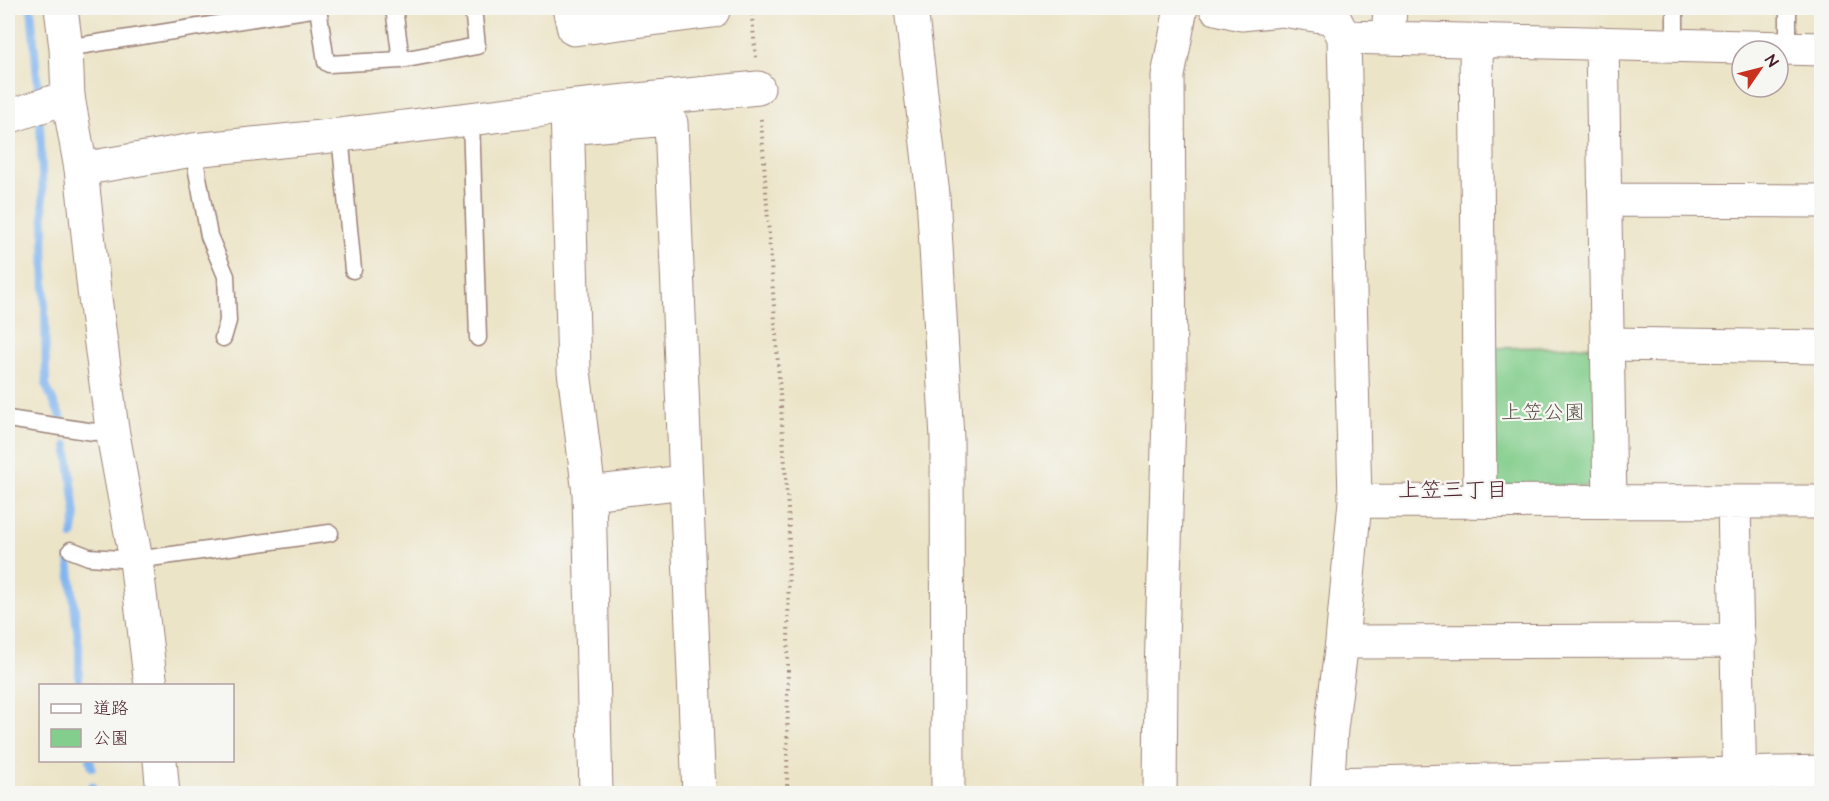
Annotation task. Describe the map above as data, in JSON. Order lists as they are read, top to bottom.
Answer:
{
  "districts": ["上笠三丁目"],
  "parks": ["上笠公園"],
  "legend": ["道路", "公園"],
  "north": "top right"
}
